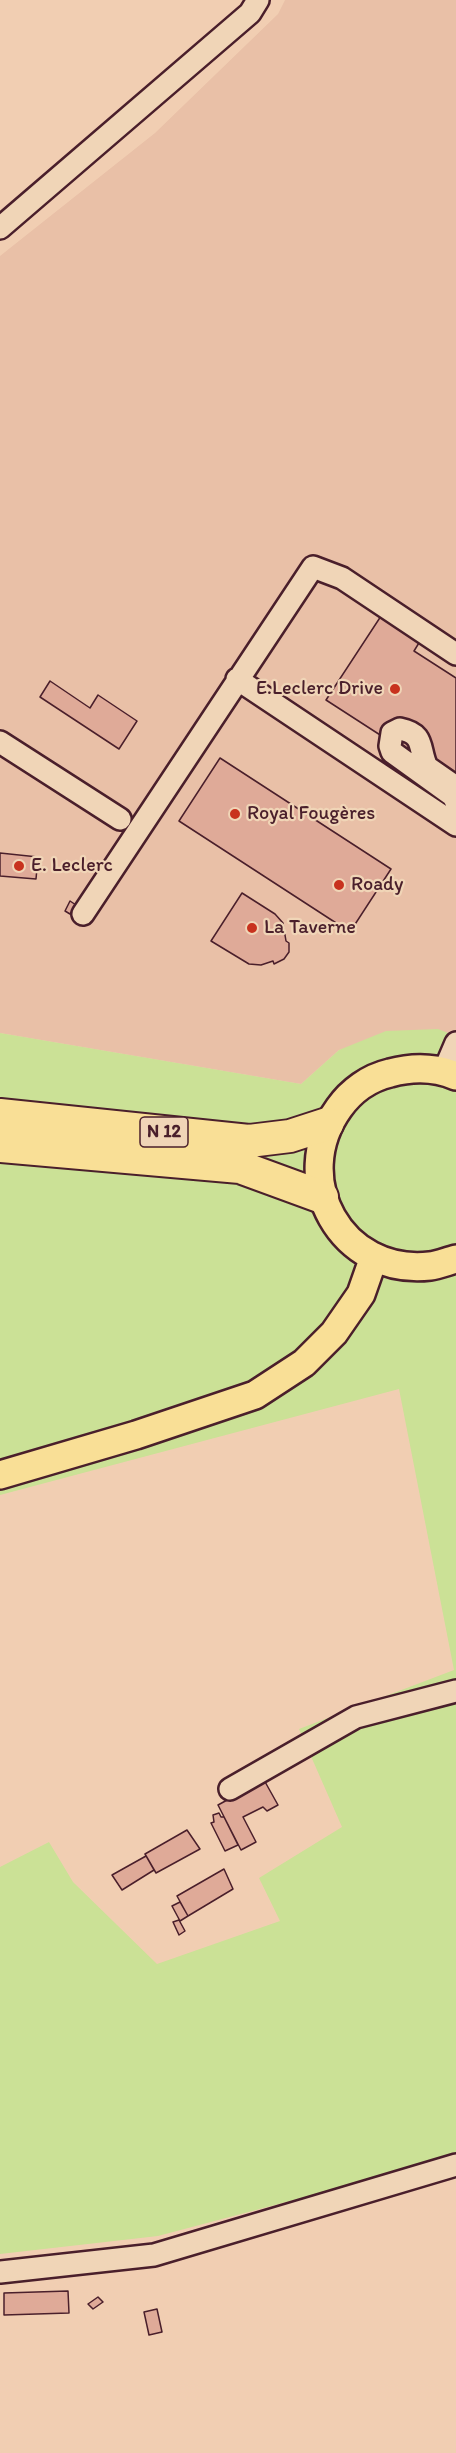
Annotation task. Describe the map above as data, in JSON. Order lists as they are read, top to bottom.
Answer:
{
  "streets": {
    "highway": ["N 12"]
  },
  "places": [
    "E.Leclerc Drive",
    "Royal Fougères",
    "E. Leclerc",
    "Roady",
    "La Taverne"
  ]
}
